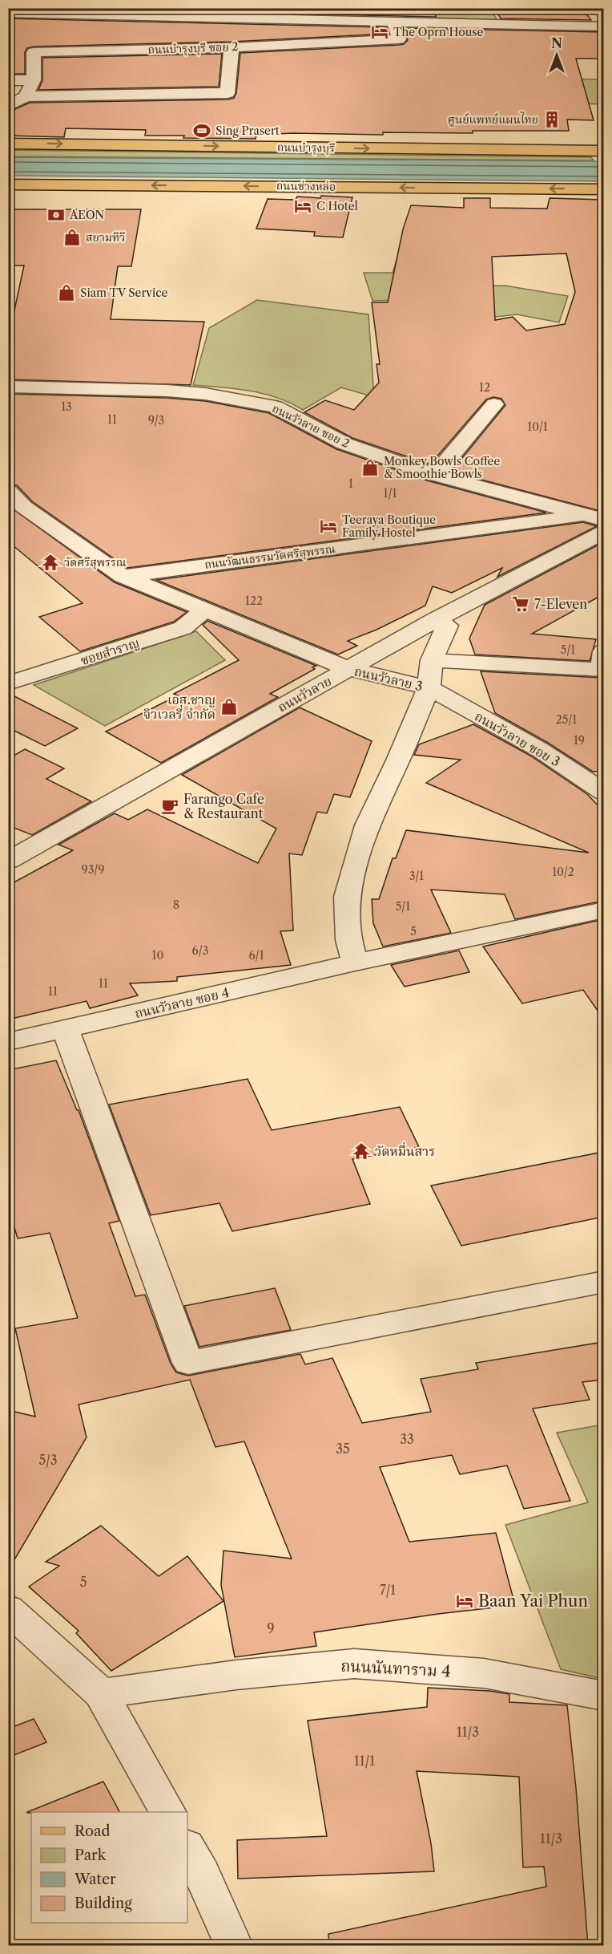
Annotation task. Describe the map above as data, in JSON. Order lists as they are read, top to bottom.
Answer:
{
  "streets": {
    "main road": ["ถนนบำรุงบุรี", "ถนนช่างหล่อ"],
    "street": [
      "ถนนบำรุงบุรี ซอย 2",
      "ถนนวัวลาย ซอย 2",
      "ถนนวัฒนธรรมวัดศรีสุพรรณ",
      "ซอยสำราญ",
      "ถนนวัวลาย 3",
      "ถนนวัวลาย",
      "ถนนวัวลาย ซอย 3",
      "ถนนวัวลาย ซอย 4",
      "ถนนนันทาราม 4"
    ]
  },
  "crossings": [
    ["ถนนวัวลาย ซอย 2", "ถนนวัฒนธรรมวัดศรีสุพรรณ"],
    ["ถนนวัวลาย ซอย 2", "ถนนวัวลาย"],
    ["ถนนวัฒนธรรมวัดศรีสุพรรณ", "ถนนวัวลาย 3"],
    ["ถนนวัฒนธรรมวัดศรีสุพรรณ", "ถนนวัวลาย"],
    ["ซอยสำราญ", "ถนนวัวลาย 3"],
    ["ถนนวัวลาย 3", "ถนนวัวลาย"],
    ["ถนนวัวลาย 3", "ถนนวัวลาย ซอย 3"]
  ],
  "one_way": ["ถนนบำรุงบุรี", "ถนนช่างหล่อ"],
  "places": {
    "hotel": [
      "The Oprn House",
      "C Hotel",
      "Teeraya Boutique Family Hostel",
      "Baan Yai Phun"
    ],
    "building": ["ศูนย์แพทย์แผนไทย"],
    "sports": ["Sing Prasert"],
    "bank": ["AEON"],
    "shop": [
      "สยามทีวี",
      "Siam TV Service",
      "Monkey Bowls Coffee & Smoothie Bowls",
      "เอส.ชาญ จิวเวลรี่ จำกัด"
    ],
    "temple": ["วัดศรีสุพรรณ", "วัดหมื่นสาร"],
    "supermarket": ["7-Eleven"],
    "cafe": ["Farango Cafe & Restaurant"]
  },
  "house_numbers": [
    "12",
    "13",
    "11",
    "9/3",
    "10/1",
    "1",
    "1/1",
    "122",
    "5/1",
    "25/1",
    "19",
    "93/9",
    "10/2",
    "3/1",
    "8",
    "5/1",
    "5",
    "6/3",
    "10",
    "6/1",
    "11",
    "11",
    "33",
    "35",
    "5/3",
    "5",
    "7/1",
    "9",
    "11/3",
    "11/1",
    "11/3"
  ],
  "legend": [
    "Road",
    "Park",
    "Water",
    "Building"
  ],
  "north": "top"
}
